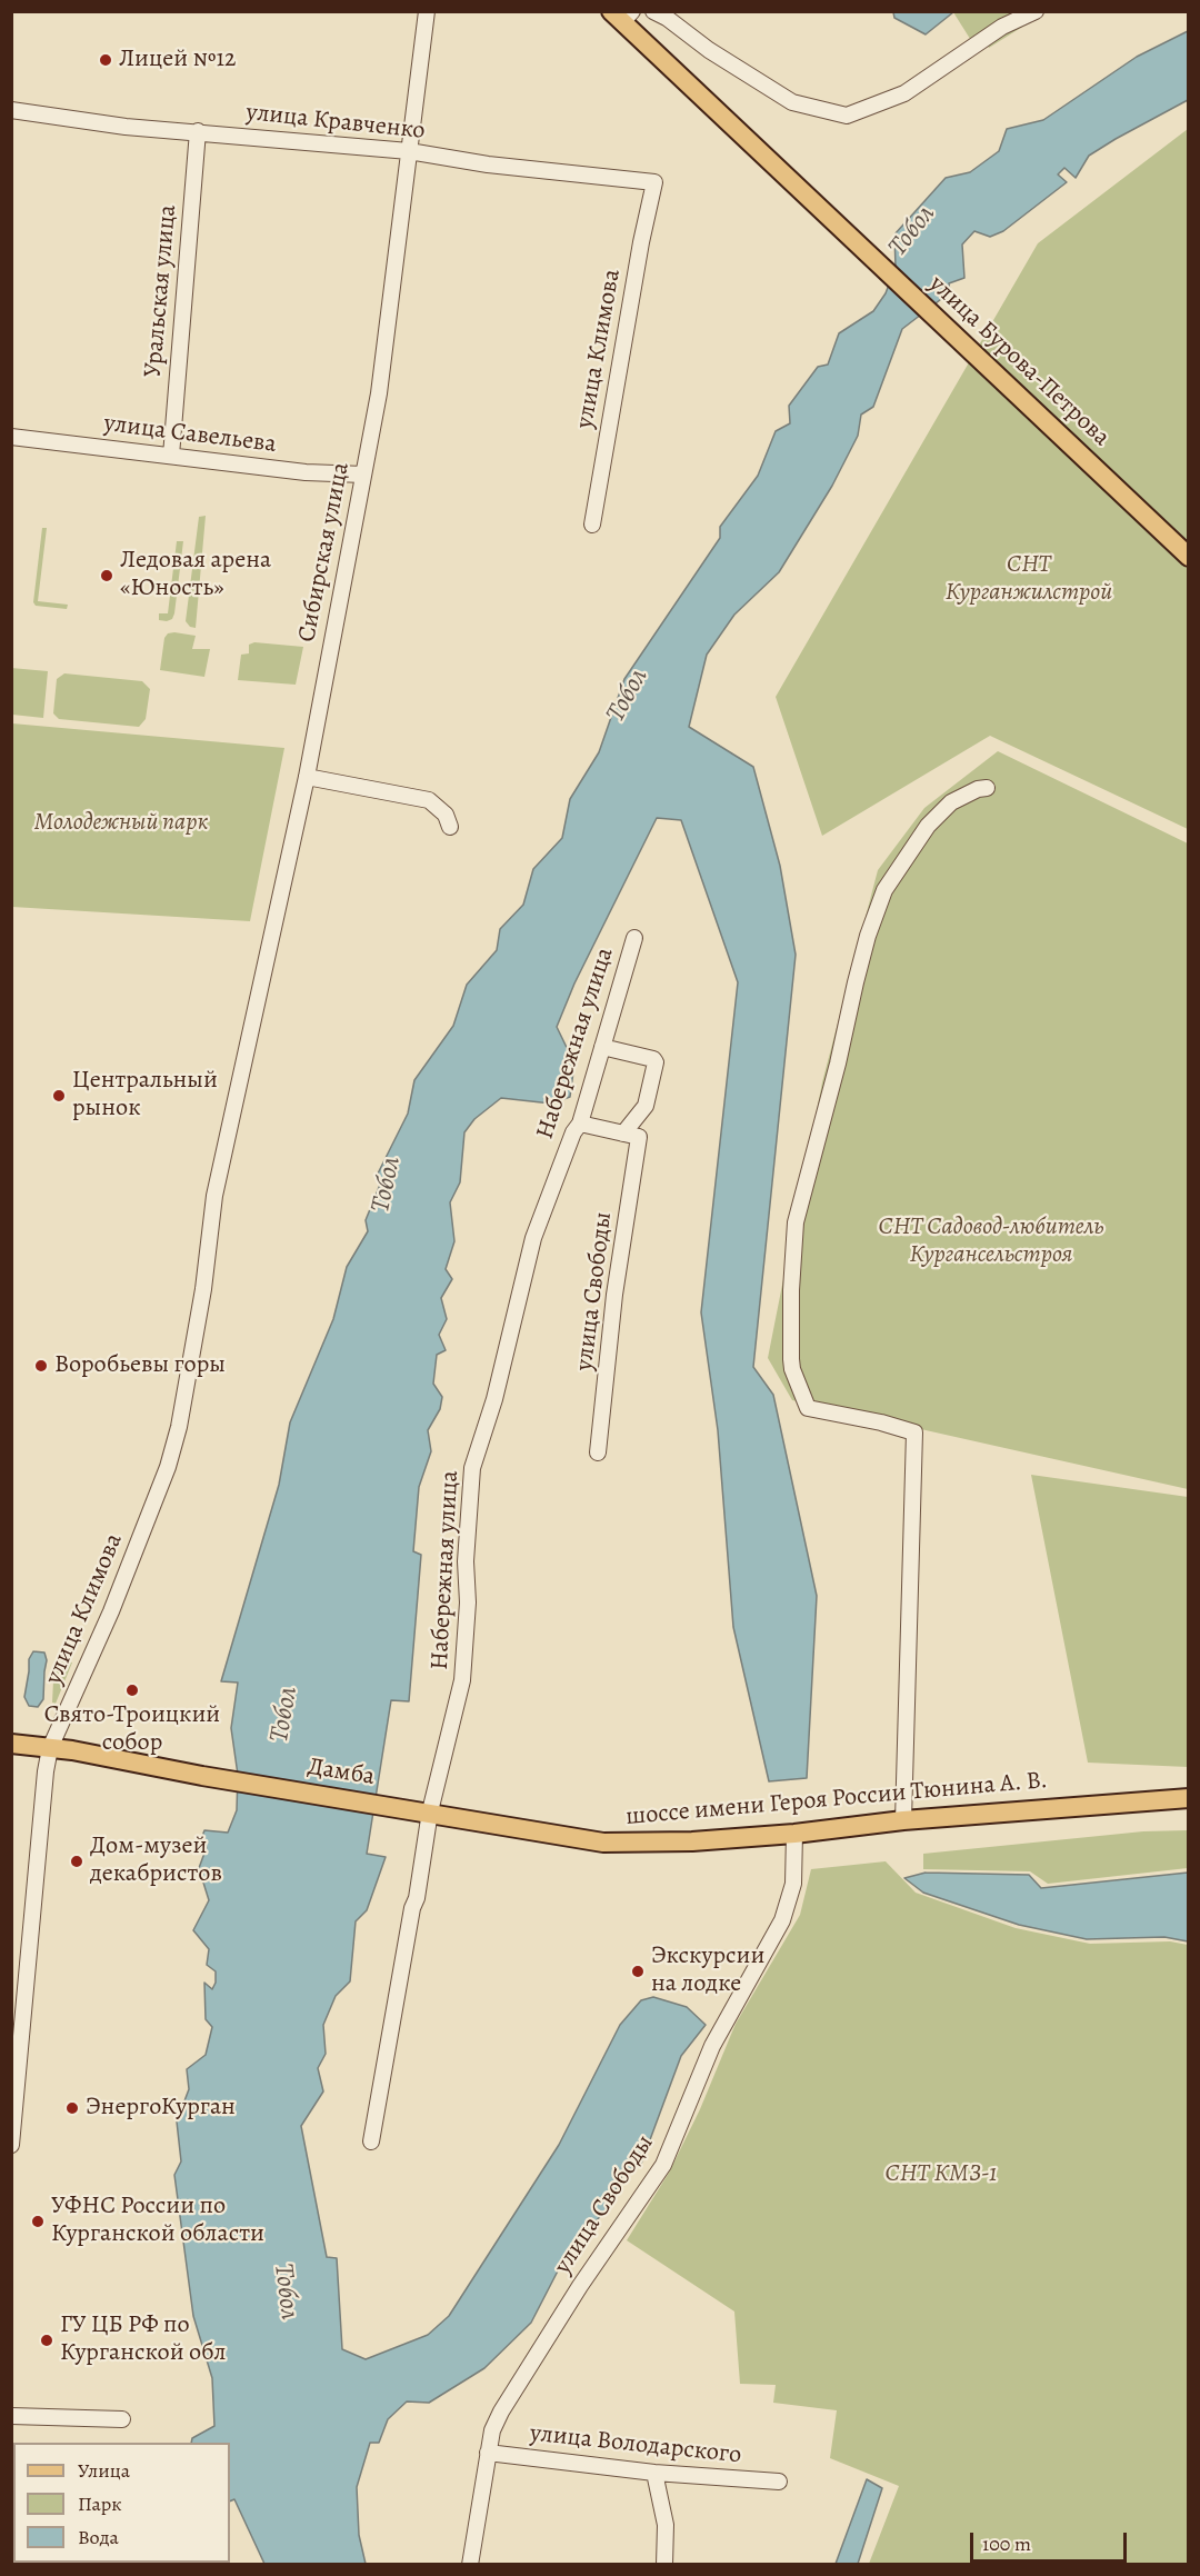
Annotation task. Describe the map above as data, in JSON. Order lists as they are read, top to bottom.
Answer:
{
  "streets": {
    "main road": ["улица Бурова-Петрова", "Дамба", "шоссе имени Героя России Тюнина А. В."],
    "street": [
      "улица Кравченко",
      "Уральская улица",
      "улица Климова",
      "улица Савельева",
      "Сибирская улица",
      "Набережная улица",
      "улица Свободы",
      "улица Володарского"
    ]
  },
  "crossings": [
    ["улица Кравченко", "Уральская улица"],
    ["улица Кравченко", "улица Климова"],
    ["улица Кравченко", "Сибирская улица"],
    ["Уральская улица", "улица Савельева"],
    ["улица Климова", "Сибирская улица"],
    ["улица Климова", "Дамба"],
    ["улица Савельева", "Сибирская улица"],
    ["Набережная улица", "улица Свободы"],
    ["Набережная улица", "Дамба"],
    ["Набережная улица", "шоссе имени Героя России Тюнина А. В."],
    ["улица Свободы", "шоссе имени Героя России Тюнина А. В."],
    ["улица Свободы", "улица Володарского"],
    ["Дамба", "шоссе имени Героя России Тюнина А. В."]
  ],
  "water": ["Тобол"],
  "parks": [
    "СНТ Курганжилстрой",
    "Молодежный парк",
    "СНТ Садовод-любитель Кургансельстроя",
    "СНТ КМЗ-1"
  ],
  "places": [
    "Лицей №12",
    "Ледовая арена «Юность»",
    "Центральный рынок",
    "Воробьевы горы",
    "Свято-Троицкий собор",
    "Дом-музей декабристов",
    "Экскурсии на лодке",
    "ЭнергоКурган",
    "УФНС России по Курганской области",
    "ГУ ЦБ РФ по Курганской обл"
  ],
  "legend": ["Улица", "Парк", "Вода"],
  "scale_bar": "100 m"
}
